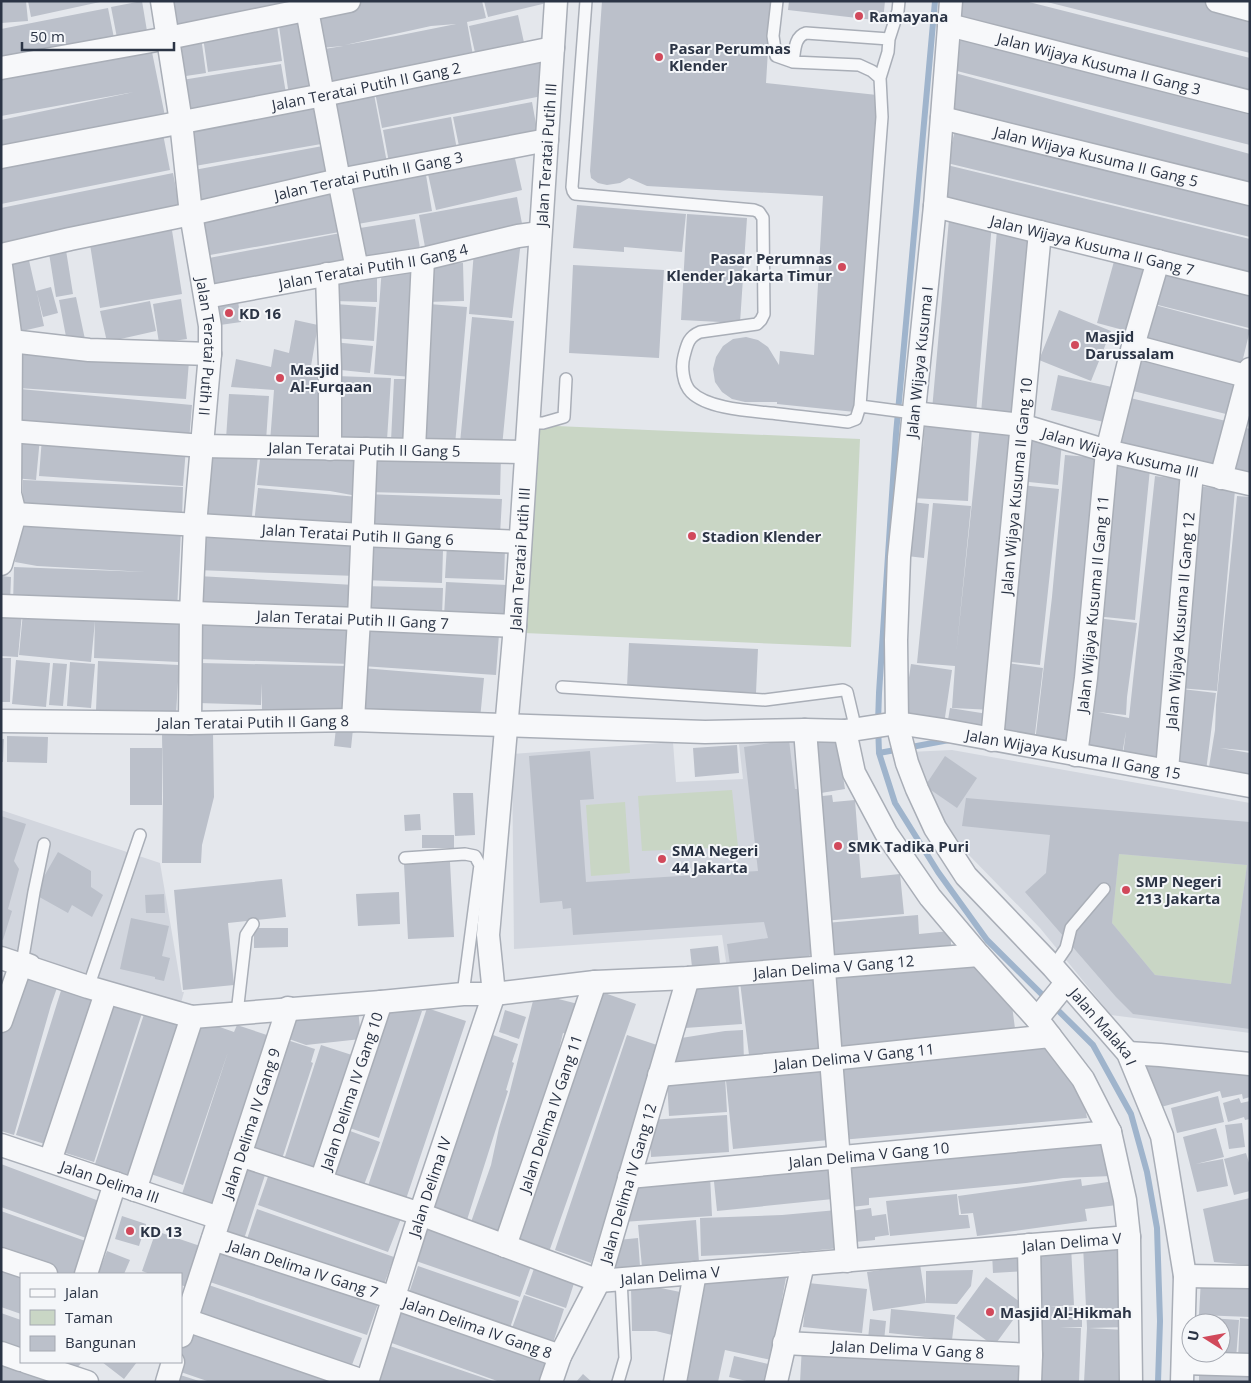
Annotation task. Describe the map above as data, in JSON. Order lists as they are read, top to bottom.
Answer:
{
  "streets": {
    "street": [
      "Jalan Wijaya Kusuma II Gang 3",
      "Jalan Teratai Putih II Gang 2",
      "Jalan Teratai Putih III",
      "Jalan Wijaya Kusuma II Gang 5",
      "Jalan Teratai Putih II Gang 3",
      "Jalan Wijaya Kusuma II Gang 7",
      "Jalan Teratai Putih II Gang 4",
      "Jalan Teratai Putih II",
      "Jalan Wijaya Kusuma I",
      "Jalan Teratai Putih II Gang 5",
      "Jalan Wijaya Kusuma III",
      "Jalan Wijaya Kusuma II Gang 10",
      "Jalan Teratai Putih II Gang 6",
      "Jalan Wijaya Kusuma II Gang 11",
      "Jalan Teratai Putih II Gang 7",
      "Jalan Wijaya Kusuma II Gang 12",
      "Jalan Teratai Putih II Gang 8",
      "Jalan Wijaya Kusuma II Gang 15",
      "Jalan Delima V Gang 12",
      "Jalan Malaka I",
      "Jalan Delima V Gang 11",
      "Jalan Delima IV Gang 10",
      "Jalan Delima IV Gang 11",
      "Jalan Delima IV Gang 9",
      "Jalan Delima V Gang 10",
      "Jalan Delima III",
      "Jalan Delima IV Gang 12",
      "Jalan Delima IV",
      "Jalan Delima V",
      "Jalan Delima IV Gang 7",
      "Jalan Delima IV Gang 8",
      "Jalan Delima V Gang 8"
    ]
  },
  "crossings": [
    ["Jalan Wijaya Kusuma II Gang 3", "Jalan Wijaya Kusuma I"],
    ["Jalan Teratai Putih II Gang 2", "Jalan Teratai Putih III"],
    ["Jalan Teratai Putih II Gang 2", "Jalan Teratai Putih II"],
    ["Jalan Teratai Putih III", "Jalan Teratai Putih II Gang 3"],
    ["Jalan Teratai Putih III", "Jalan Teratai Putih II Gang 4"],
    ["Jalan Teratai Putih III", "Jalan Teratai Putih II Gang 5"],
    ["Jalan Teratai Putih III", "Jalan Teratai Putih II Gang 6"],
    ["Jalan Teratai Putih III", "Jalan Teratai Putih II Gang 7"],
    ["Jalan Teratai Putih III", "Jalan Teratai Putih II Gang 8"],
    ["Jalan Teratai Putih III", "Jalan Delima IV"],
    ["Jalan Wijaya Kusuma II Gang 5", "Jalan Wijaya Kusuma I"],
    ["Jalan Teratai Putih II Gang 3", "Jalan Teratai Putih II"],
    ["Jalan Wijaya Kusuma II Gang 7", "Jalan Wijaya Kusuma I"],
    ["Jalan Wijaya Kusuma II Gang 7", "Jalan Wijaya Kusuma II Gang 10"],
    ["Jalan Wijaya Kusuma II Gang 7", "Jalan Wijaya Kusuma II Gang 11"],
    ["Jalan Teratai Putih II Gang 4", "Jalan Teratai Putih II"],
    ["Jalan Teratai Putih II", "Jalan Teratai Putih II Gang 5"],
    ["Jalan Teratai Putih II", "Jalan Teratai Putih II Gang 6"],
    ["Jalan Teratai Putih II", "Jalan Teratai Putih II Gang 7"],
    ["Jalan Teratai Putih II", "Jalan Teratai Putih II Gang 8"],
    ["Jalan Wijaya Kusuma I", "Jalan Wijaya Kusuma III"],
    ["Jalan Wijaya Kusuma I", "Jalan Wijaya Kusuma II Gang 15"],
    ["Jalan Wijaya Kusuma I", "Jalan Malaka I"],
    ["Jalan Wijaya Kusuma III", "Jalan Wijaya Kusuma II Gang 10"],
    ["Jalan Wijaya Kusuma III", "Jalan Wijaya Kusuma II Gang 11"],
    ["Jalan Wijaya Kusuma III", "Jalan Wijaya Kusuma II Gang 12"],
    ["Jalan Wijaya Kusuma II Gang 10", "Jalan Wijaya Kusuma II Gang 15"],
    ["Jalan Wijaya Kusuma II Gang 11", "Jalan Wijaya Kusuma II Gang 15"],
    ["Jalan Wijaya Kusuma II Gang 12", "Jalan Wijaya Kusuma II Gang 15"],
    ["Jalan Wijaya Kusuma II Gang 15", "Jalan Malaka I"],
    ["Jalan Delima V Gang 12", "Jalan Delima IV Gang 12"],
    ["Jalan Delima V Gang 12", "Jalan Delima V"],
    ["Jalan Delima V Gang 11", "Jalan Delima IV Gang 12"],
    ["Jalan Delima V Gang 11", "Jalan Delima V"],
    ["Jalan Delima IV Gang 10", "Jalan Delima IV Gang 9"],
    ["Jalan Delima IV Gang 10", "Jalan Delima IV"],
    ["Jalan Delima IV Gang 9", "Jalan Delima III"],
    ["Jalan Delima IV Gang 9", "Jalan Delima IV Gang 7"],
    ["Jalan Delima V Gang 10", "Jalan Delima IV Gang 12"],
    ["Jalan Delima V Gang 10", "Jalan Delima V"],
    ["Jalan Delima IV Gang 12", "Jalan Delima V"],
    ["Jalan Delima IV Gang 12", "Jalan Delima IV Gang 8"],
    ["Jalan Delima IV", "Jalan Delima IV Gang 7"],
    ["Jalan Delima IV", "Jalan Delima IV Gang 8"],
    ["Jalan Delima IV Gang 7", "Jalan Delima IV Gang 8"]
  ],
  "places": [
    "Ramayana",
    "Pasar Perumnas Klender",
    "Pasar Perumnas Klender Jakarta Timur",
    "KD 16",
    "Masjid Darussalam",
    "Masjid Al-Furqaan",
    "Stadion Klender",
    "SMK Tadika Puri",
    "SMA Negeri 44 Jakarta",
    "SMP Negeri 213 Jakarta",
    "KD 13",
    "Masjid Al-Hikmah"
  ],
  "legend": ["Jalan", "Taman", "Bangunan"],
  "scale_bar": "50 m",
  "north": "left"
}
